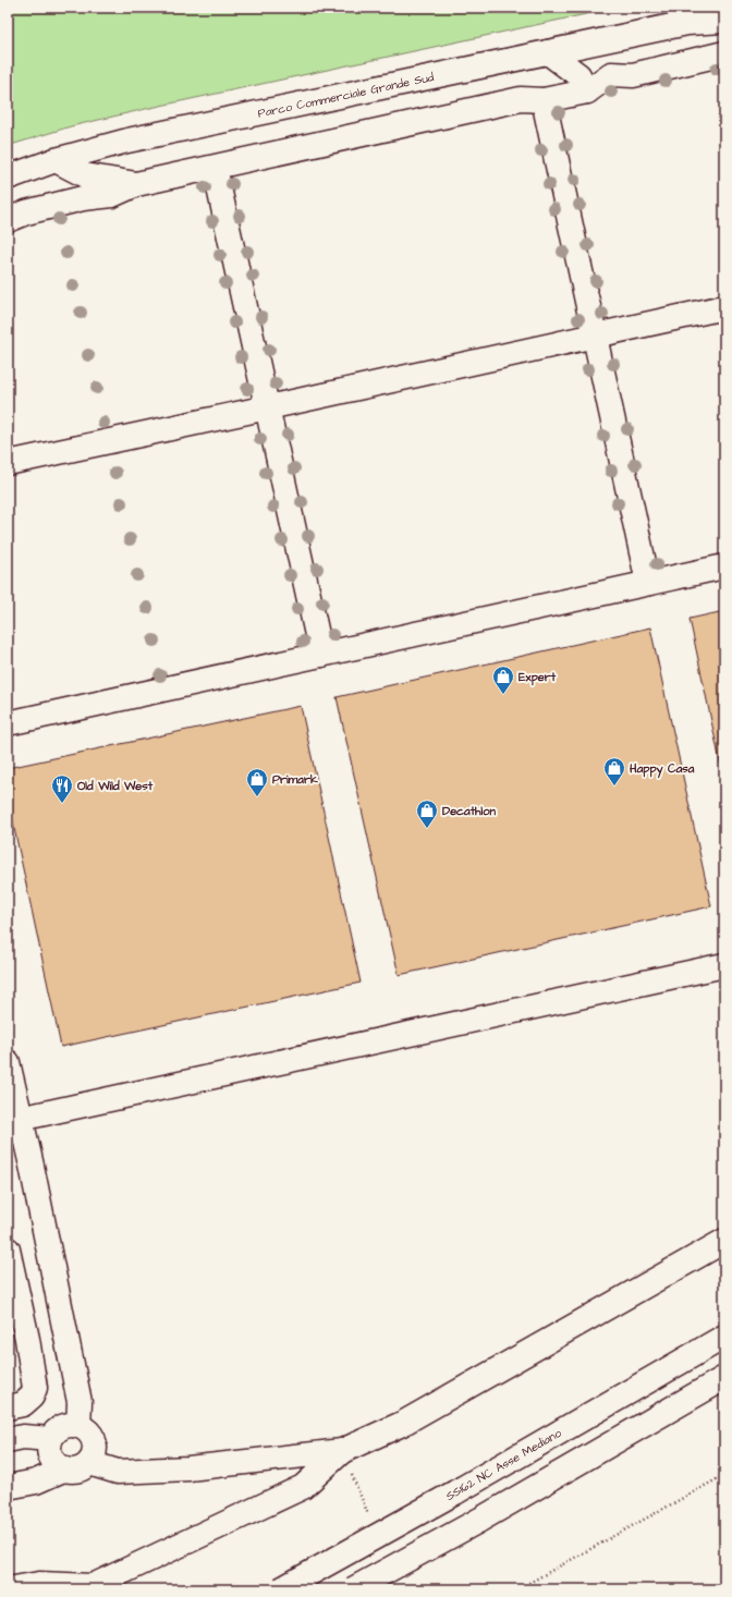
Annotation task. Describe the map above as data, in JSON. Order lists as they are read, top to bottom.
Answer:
{
  "streets": {
    "main road": ["Parco Commerciale Grande Sud", "SS162 NC Asse Mediano"]
  },
  "places": {
    "shop": [
      "Expert",
      "Happy Casa",
      "Primark",
      "Decathlon"
    ],
    "restaurant": ["Old Wild West"]
  }
}
